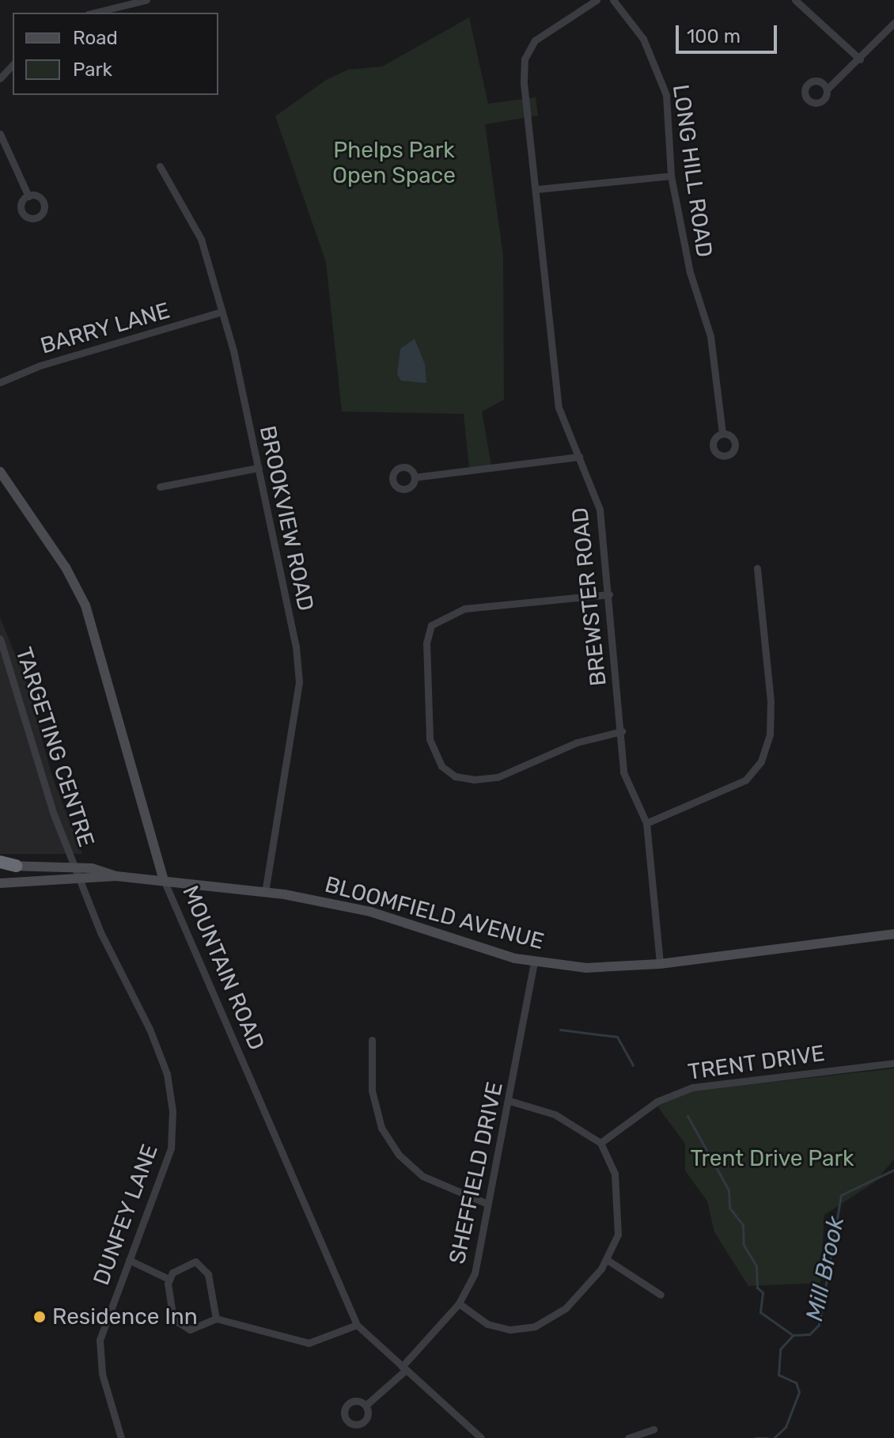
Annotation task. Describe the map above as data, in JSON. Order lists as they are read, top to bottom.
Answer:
{
  "streets": {
    "main road": ["BLOOMFIELD AVENUE", "MOUNTAIN ROAD"],
    "street": [
      "LONG HILL ROAD",
      "BARRY LANE",
      "BROOKVIEW ROAD",
      "BREWSTER ROAD",
      "TARGETING CENTRE",
      "TRENT DRIVE",
      "SHEFFIELD DRIVE",
      "DUNFEY LANE"
    ]
  },
  "crossings": [
    ["BARRY LANE", "BROOKVIEW ROAD"],
    ["BROOKVIEW ROAD", "BLOOMFIELD AVENUE"],
    ["BREWSTER ROAD", "BLOOMFIELD AVENUE"],
    ["TARGETING CENTRE", "BLOOMFIELD AVENUE"],
    ["TARGETING CENTRE", "DUNFEY LANE"],
    ["BLOOMFIELD AVENUE", "MOUNTAIN ROAD"],
    ["BLOOMFIELD AVENUE", "SHEFFIELD DRIVE"],
    ["BLOOMFIELD AVENUE", "DUNFEY LANE"],
    ["MOUNTAIN ROAD", "SHEFFIELD DRIVE"]
  ],
  "water": ["Mill Brook"],
  "parks": ["Phelps Park Open Space", "Trent Drive Park"],
  "places": ["Residence Inn"],
  "legend": ["Road", "Park"],
  "scale_bar": "100 m"
}
